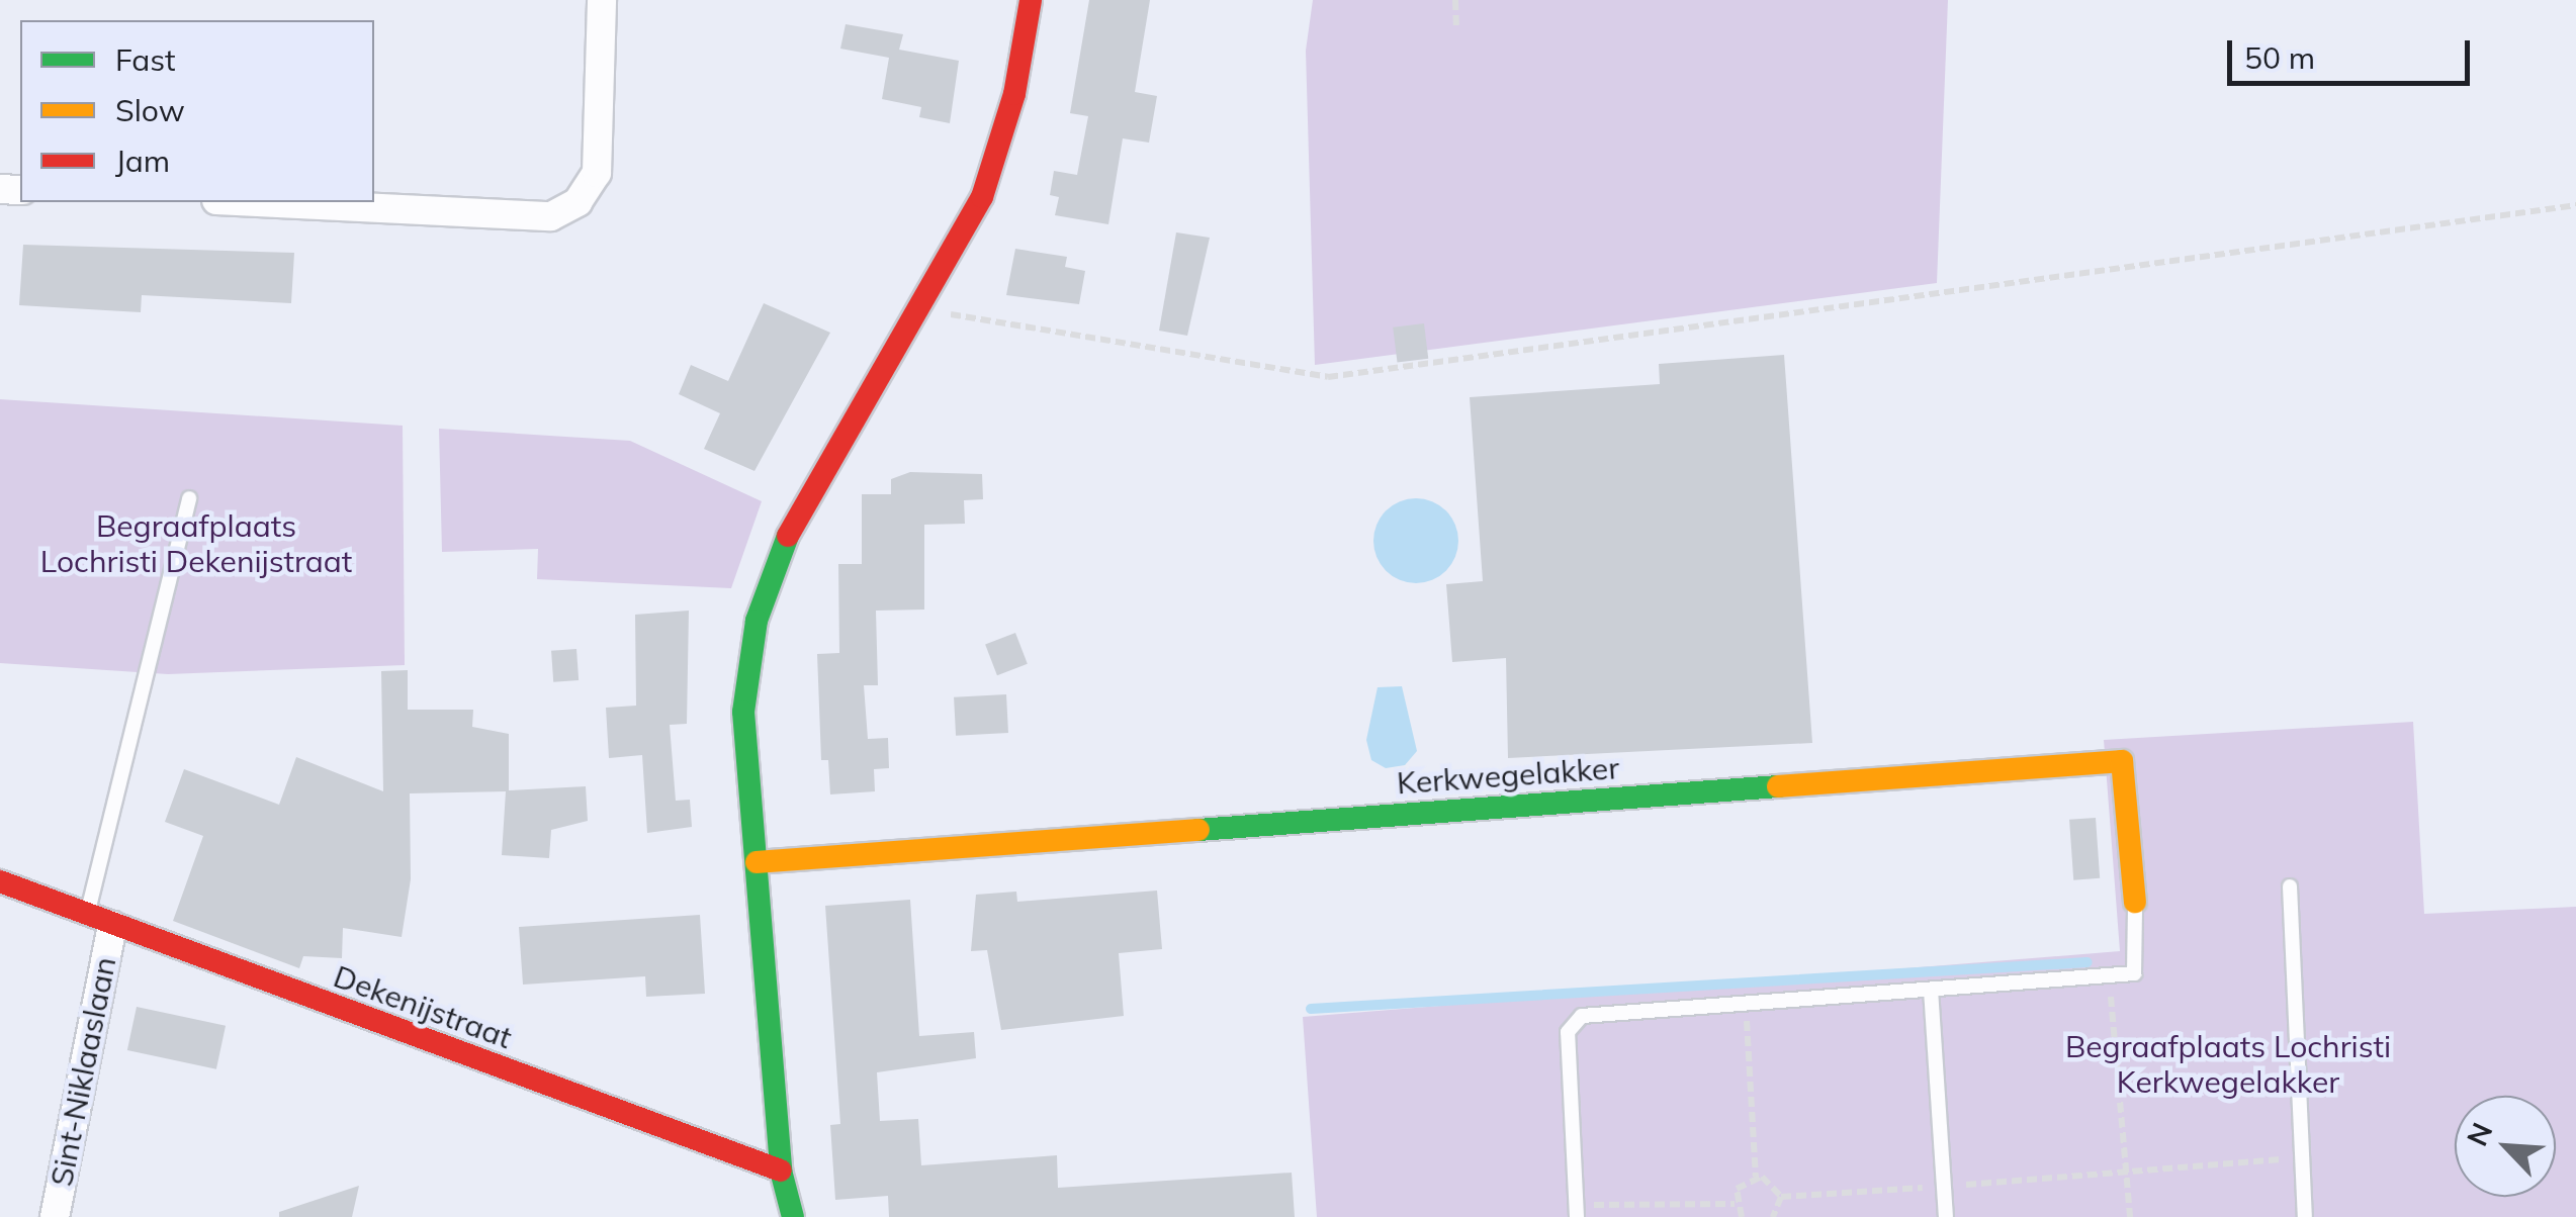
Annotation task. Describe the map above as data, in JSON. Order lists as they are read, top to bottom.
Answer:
{
  "streets": {
    "street": ["Kerkwegelakker", "Dekenijstraat", "Sint-Niklaaslaan"]
  },
  "crossings": [
    ["Dekenijstraat", "Sint-Niklaaslaan"]
  ],
  "parks": ["Begraafplaats Lochristi Dekenijstraat", "Begraafplaats Lochristi Kerkwegelakker"],
  "legend": ["Fast", "Slow", "Jam"],
  "scale_bar": "50 m",
  "north": "top left"
}
